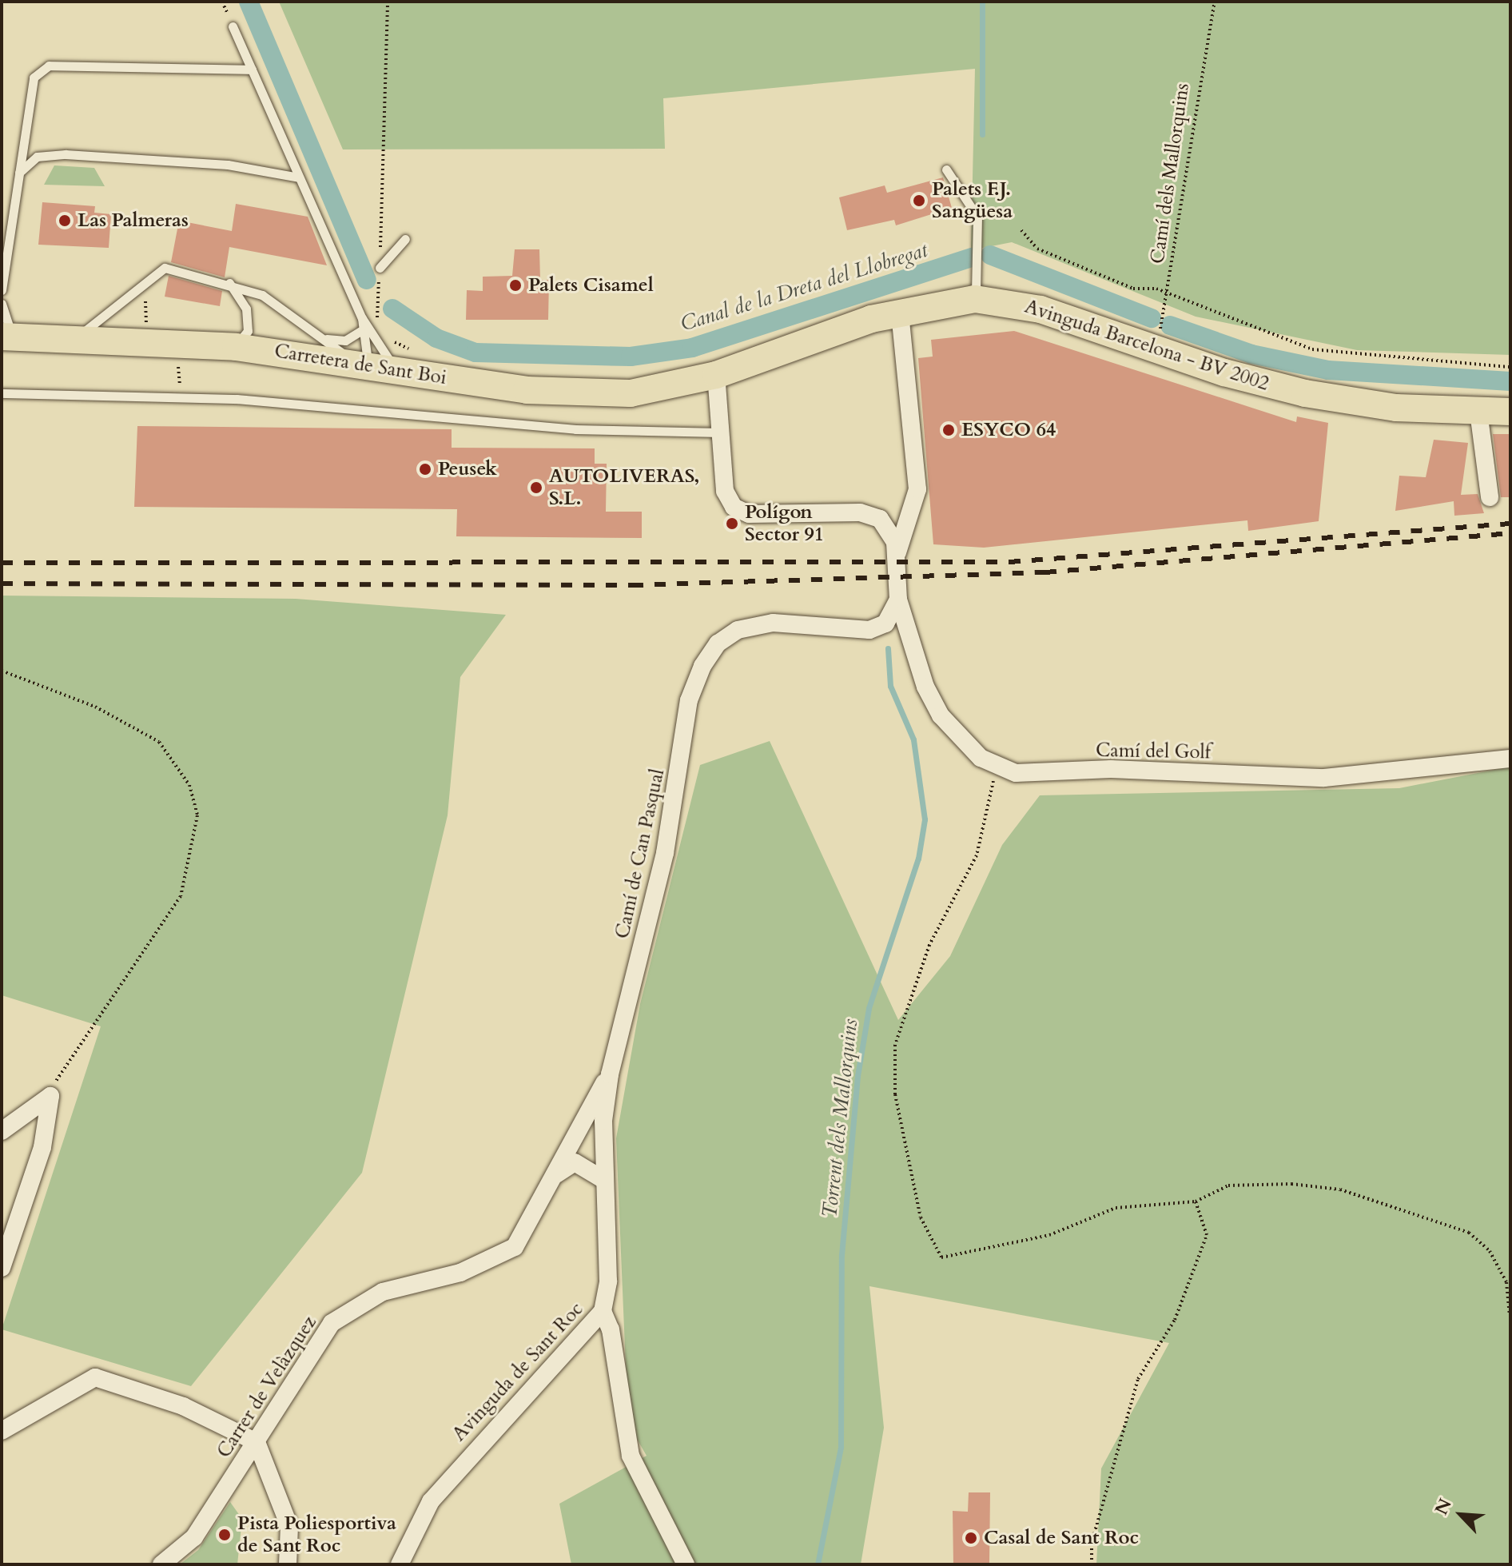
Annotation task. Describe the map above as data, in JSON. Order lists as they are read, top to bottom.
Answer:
{
  "streets": {
    "main road": ["Avinguda Barcelona - BV 2002", "Carretera de Sant Boi"],
    "street": [
      "Camí del Golf",
      "Camí de Can Pasqual",
      "Avinguda de Sant Roc",
      "Carrer de Velàzquez"
    ],
    "path": ["Camí dels Mallorquins"]
  },
  "crossings": [
    ["Camí dels Mallorquins", "Avinguda Barcelona - BV 2002"],
    ["Avinguda Barcelona - BV 2002", "Carretera de Sant Boi"],
    ["Camí del Golf", "Camí de Can Pasqual"],
    ["Camí de Can Pasqual", "Avinguda de Sant Roc"],
    ["Camí de Can Pasqual", "Carrer de Velàzquez"],
    ["Avinguda de Sant Roc", "Carrer de Velàzquez"]
  ],
  "water": ["Canal de la Dreta del Llobregat", "Torrent dels Mallorquins"],
  "places": [
    "Palets F.J. Sangüesa",
    "Las Palmeras",
    "Palets Cisamel",
    "ESYCO 64",
    "Peusek",
    "AUTOLIVERAS, S.L.",
    "Polígon Sector 91",
    "Pista Poliesportiva de Sant Roc",
    "Casal de Sant Roc"
  ],
  "north": "top left"
}
